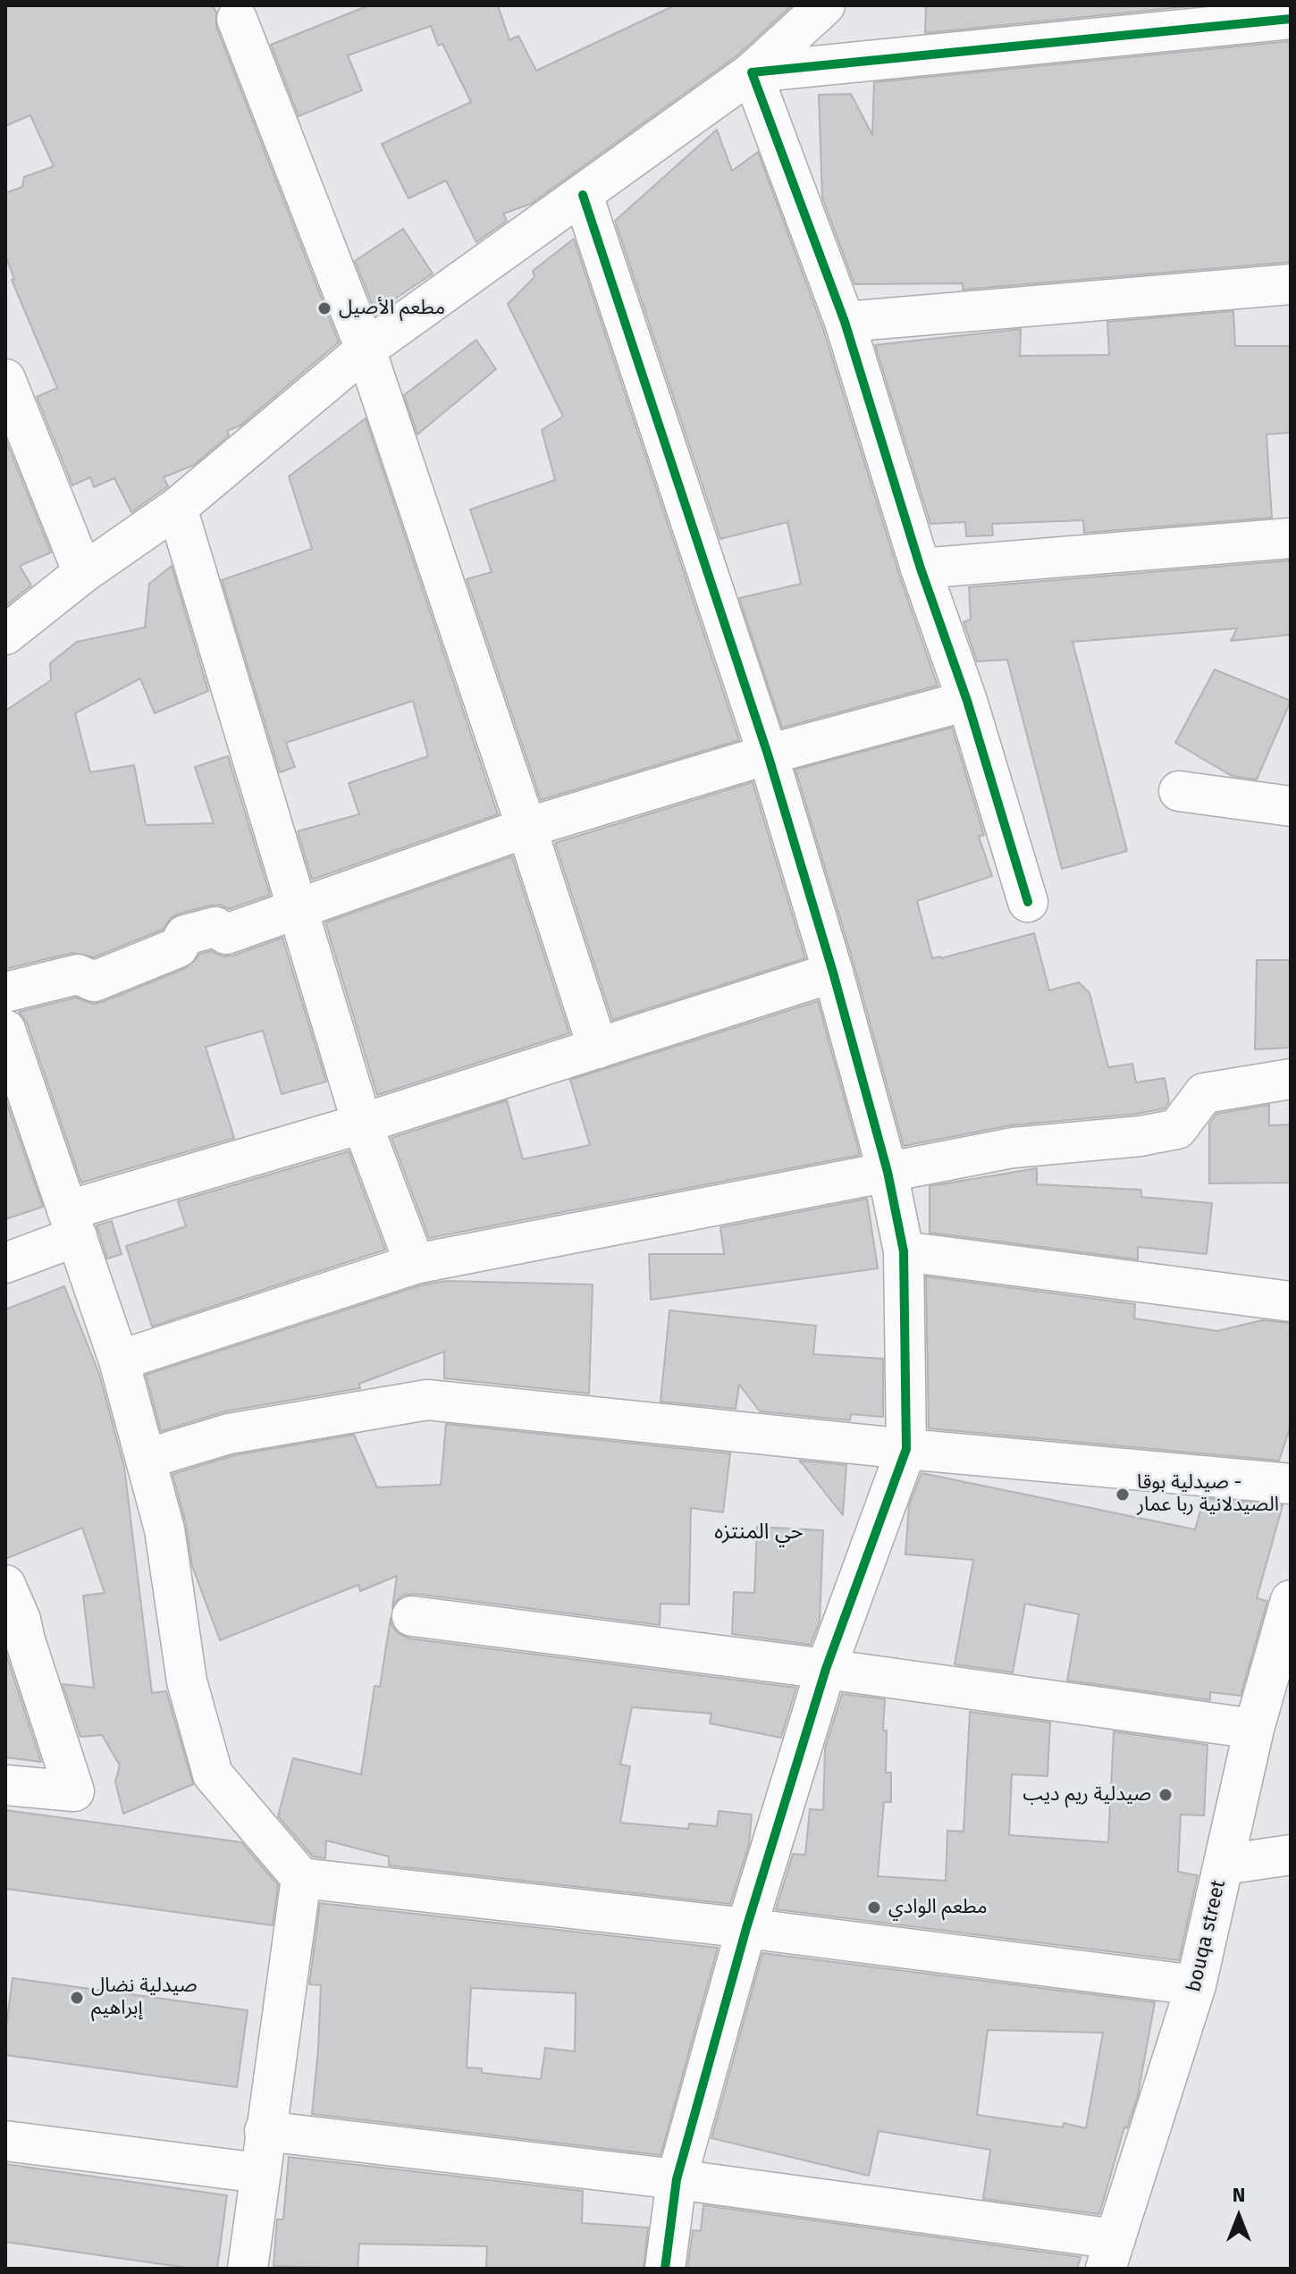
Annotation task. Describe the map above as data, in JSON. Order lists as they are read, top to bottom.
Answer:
{
  "streets": {
    "street": ["bouqa street"]
  },
  "districts": ["حي المنتزه"],
  "places": [
    "مطعم الأصيل",
    "صيدلية بوقا - الصيدلانية ربا عمار",
    "صيدلية ريم ديب",
    "مطعم الوادي",
    "صيدلية نضال إبراهيم"
  ],
  "north": "top"
}
